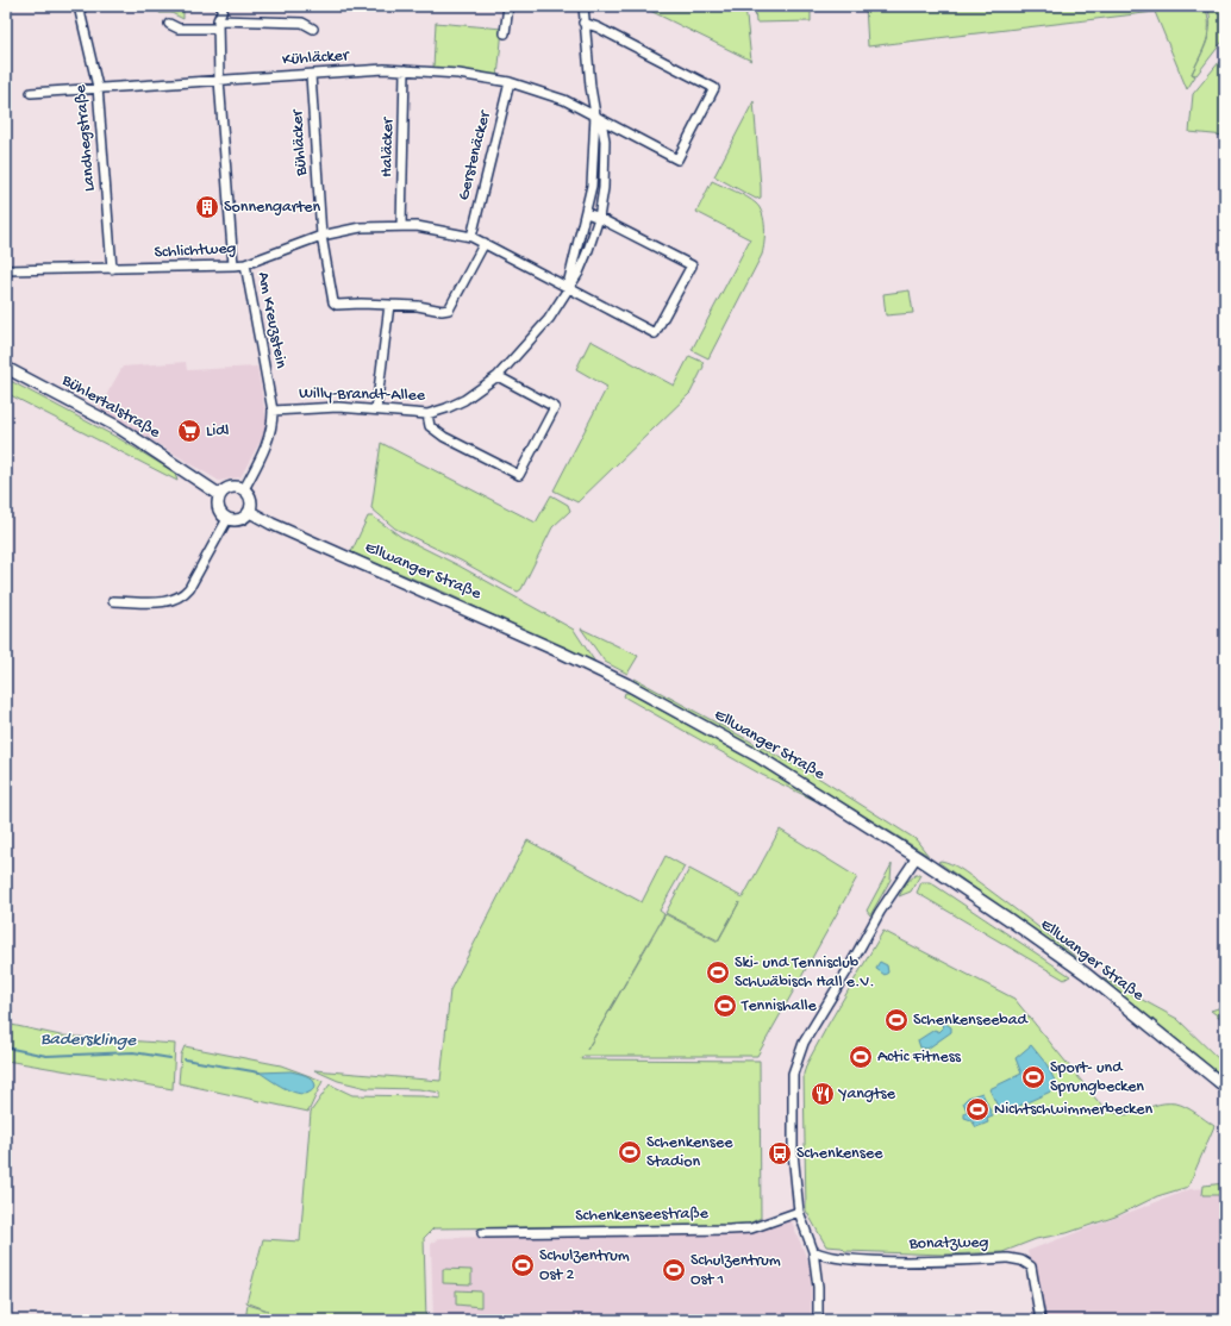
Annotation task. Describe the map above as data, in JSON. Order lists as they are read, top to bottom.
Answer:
{
  "streets": {
    "main road": ["Bühlertalstraße", "Ellwanger Straße"],
    "street": [
      "Kühläcker",
      "Landhegstraße",
      "Bühläcker",
      "Haläcker",
      "Gerstenäcker",
      "Schlichtweg",
      "Am Kreuzstein",
      "Willy-Brandt-Allee",
      "Schenkenseestraße",
      "Bonatzweg"
    ]
  },
  "crossings": [
    ["Kühläcker", "Landhegstraße"],
    ["Kühläcker", "Bühläcker"],
    ["Kühläcker", "Haläcker"],
    ["Kühläcker", "Gerstenäcker"],
    ["Kühläcker", "Am Kreuzstein"],
    ["Kühläcker", "Willy-Brandt-Allee"],
    ["Landhegstraße", "Schlichtweg"],
    ["Bühläcker", "Schlichtweg"],
    ["Haläcker", "Schlichtweg"],
    ["Gerstenäcker", "Schlichtweg"],
    ["Schlichtweg", "Am Kreuzstein"],
    ["Schlichtweg", "Willy-Brandt-Allee"],
    ["Am Kreuzstein", "Willy-Brandt-Allee"],
    ["Am Kreuzstein", "Bühlertalstraße"],
    ["Am Kreuzstein", "Ellwanger Straße"],
    ["Bühlertalstraße", "Ellwanger Straße"]
  ],
  "water": ["Badersklinge"],
  "places": {
    "building": ["Sonnengarten"],
    "supermarket": ["Lidl"],
    "sports": [
      "Ski- und Tennisclub Schwäbisch Hall e.V.",
      "Tennishalle",
      "Schenkenseebad",
      "Actic Fitness",
      "Sport- und Sprungbecken",
      "Nichtschwimmerbecken",
      "Schenkensee Stadion",
      "Schulzentrum Ost 2",
      "Schulzentrum Ost 1"
    ],
    "restaurant": ["Yangtse"],
    "bus stop": ["Schenkensee"]
  }
}
